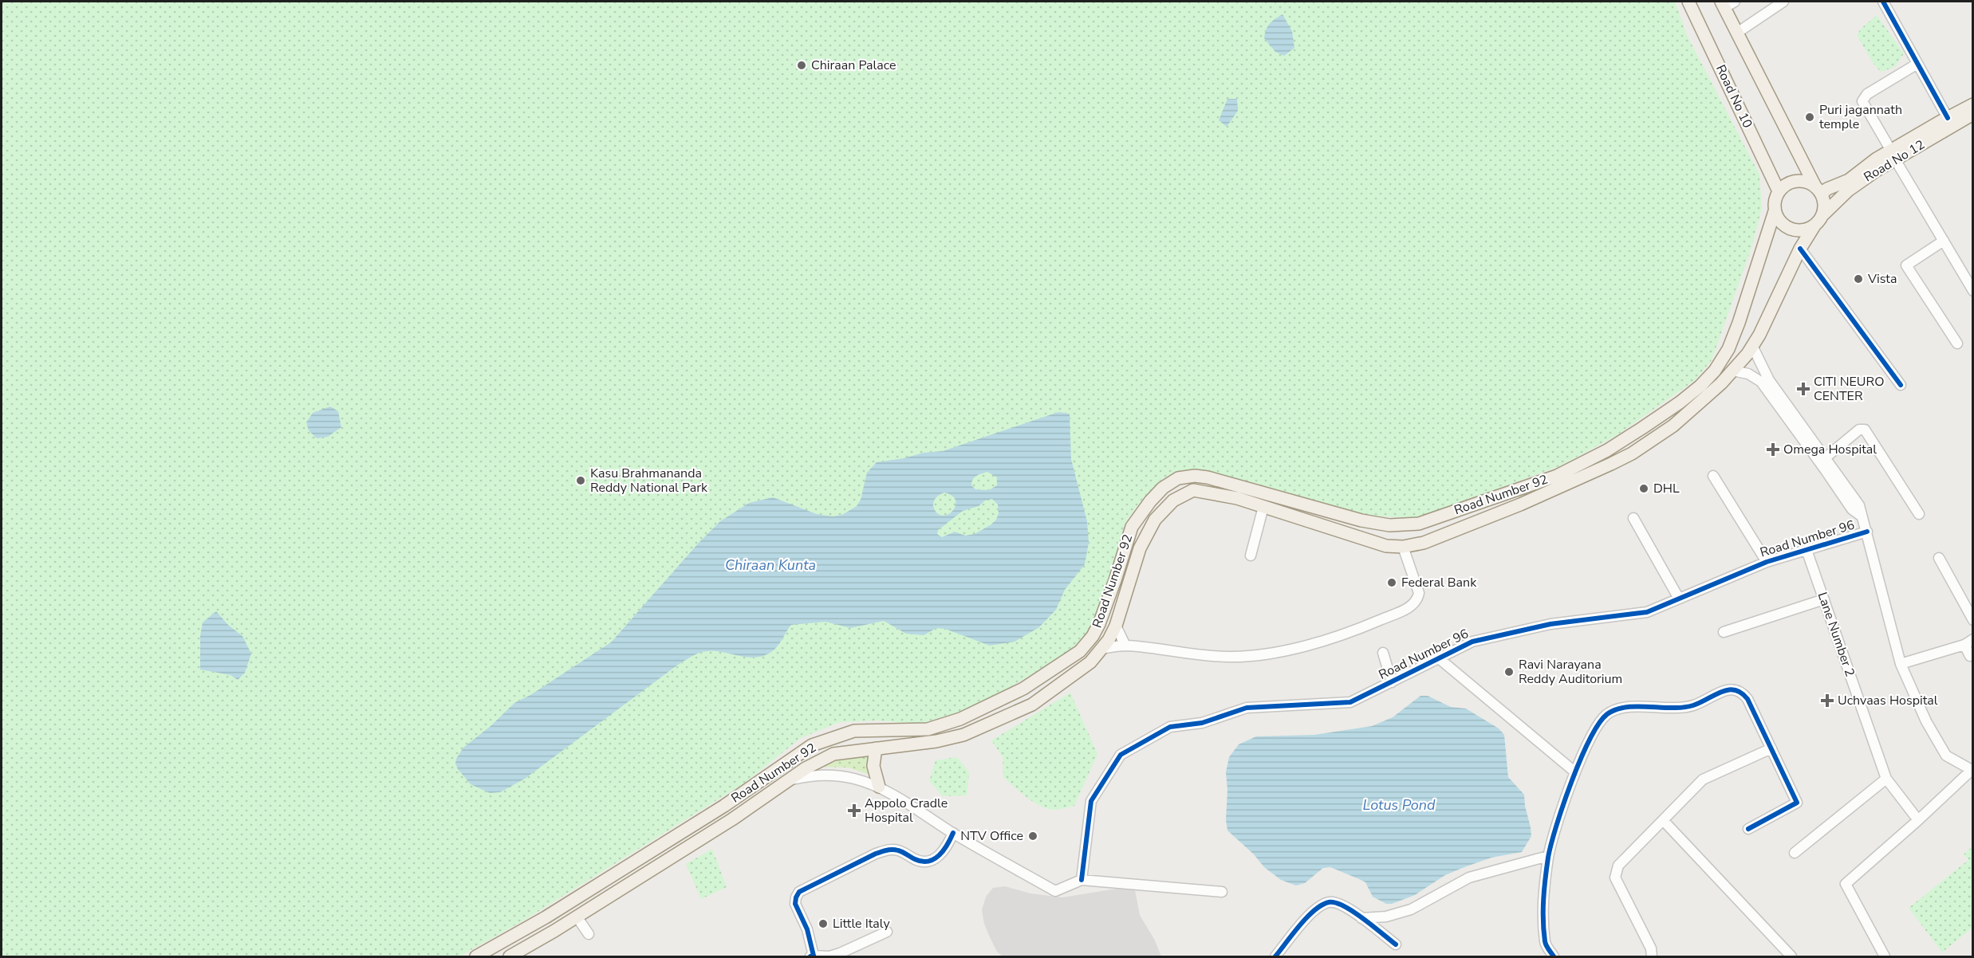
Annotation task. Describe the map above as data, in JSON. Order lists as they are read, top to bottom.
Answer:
{
  "streets": {
    "main road": ["Road No 10", "Road No 12", "Road Number 92"],
    "street": ["Road Number 96", "Lane Number 2"]
  },
  "crossings": [
    ["Road No 10", "Road No 12"],
    ["Road No 10", "Road Number 92"],
    ["Road No 12", "Road Number 92"],
    ["Road Number 96", "Lane Number 2"]
  ],
  "water": ["Chiraan Kunta", "Lotus Pond"],
  "places": {
    "other": [
      "Chiraan Palace",
      "Puri jagannath temple",
      "Vista",
      "Kasu Brahmananda Reddy National Park",
      "DHL",
      "Federal Bank",
      "Ravi Narayana Reddy Auditorium",
      "NTV Office",
      "Little Italy"
    ],
    "health": [
      "CITI NEURO CENTER",
      "Omega Hospital",
      "Uchvaas Hospital",
      "Appolo Cradle Hospital"
    ]
  }
}
